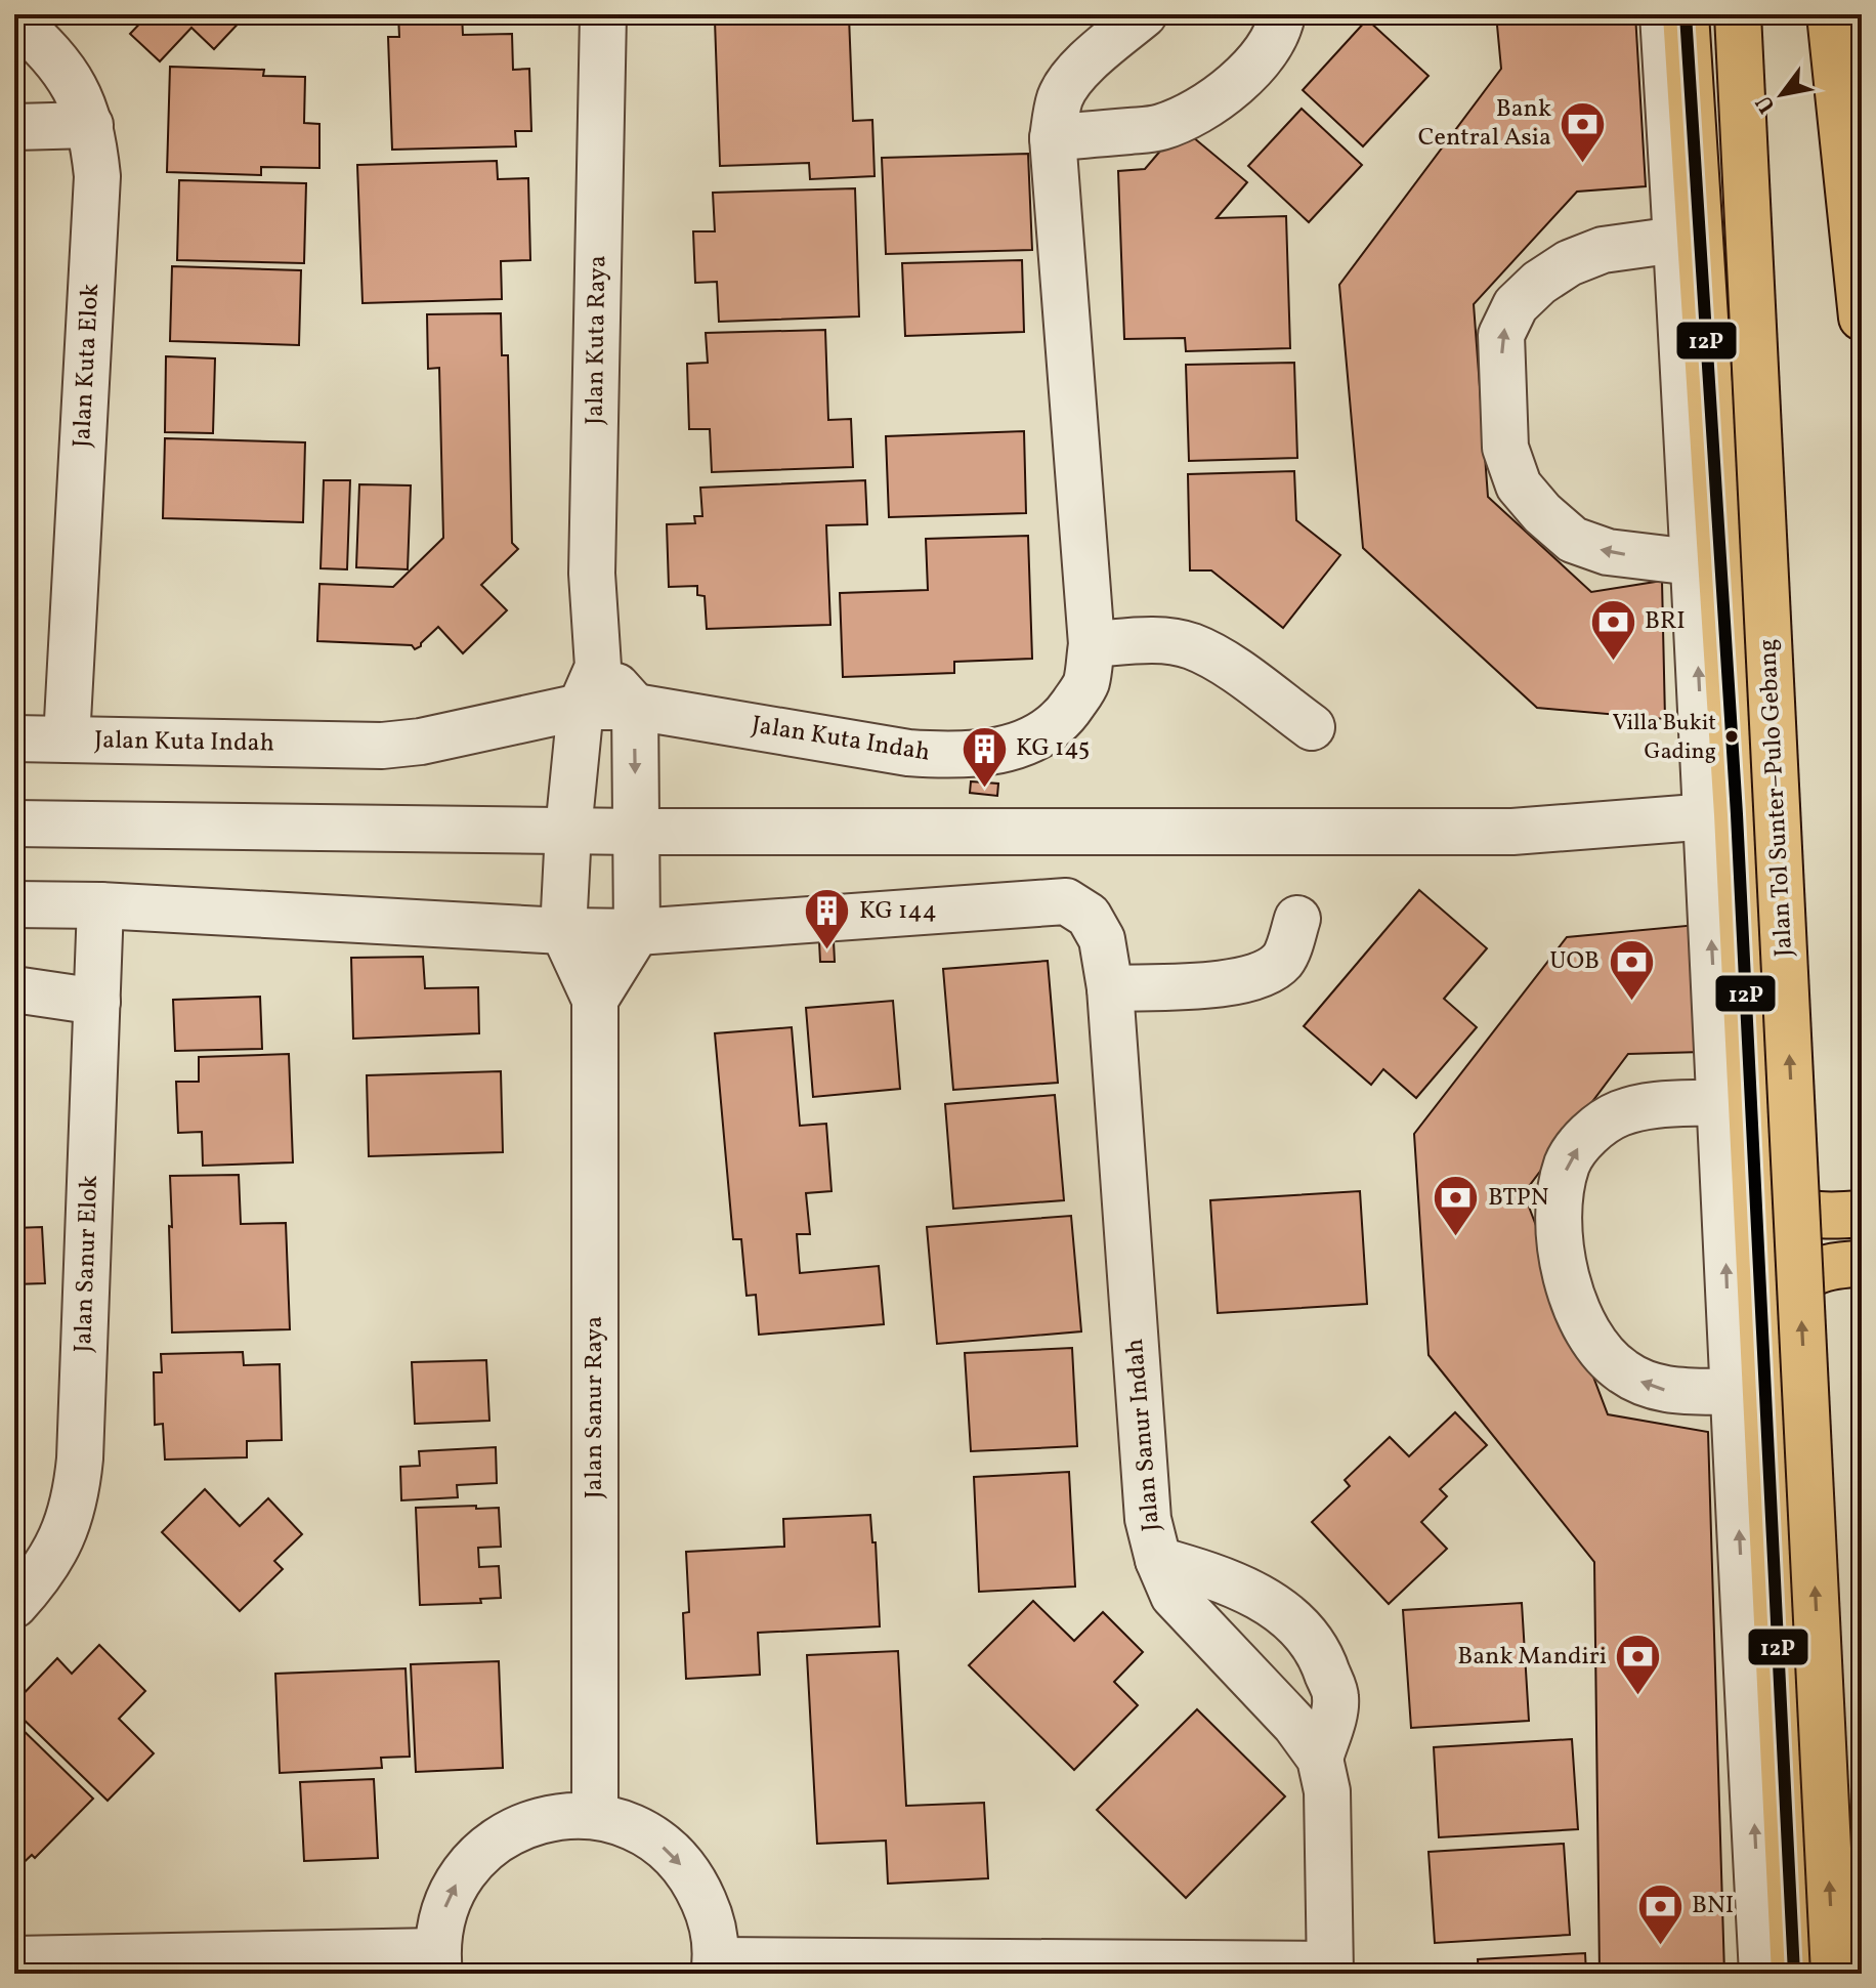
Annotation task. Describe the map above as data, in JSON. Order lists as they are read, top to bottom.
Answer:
{
  "streets": {
    "main road": ["Jalan Tol Sunter–Pulo Gebang"],
    "street": [
      "Jalan Kuta Raya",
      "Jalan Kuta Elok",
      "Jalan Kuta Indah",
      "Jalan Sanur Elok",
      "Jalan Sanur Raya",
      "Jalan Sanur Indah"
    ]
  },
  "crossings": [
    ["Jalan Kuta Raya", "Jalan Kuta Indah"],
    ["Jalan Kuta Raya", "Jalan Sanur Raya"],
    ["Jalan Kuta Elok", "Jalan Kuta Indah"]
  ],
  "places": {
    "bank": [
      "Bank Central Asia",
      "BRI",
      "UOB",
      "BTPN",
      "Bank Mandiri",
      "BNI"
    ],
    "other": ["Villa Bukit Gading"],
    "building": ["KG 145", "KG 144"]
  },
  "lines": ["transit line 12P"],
  "north": "bottom left"
}
